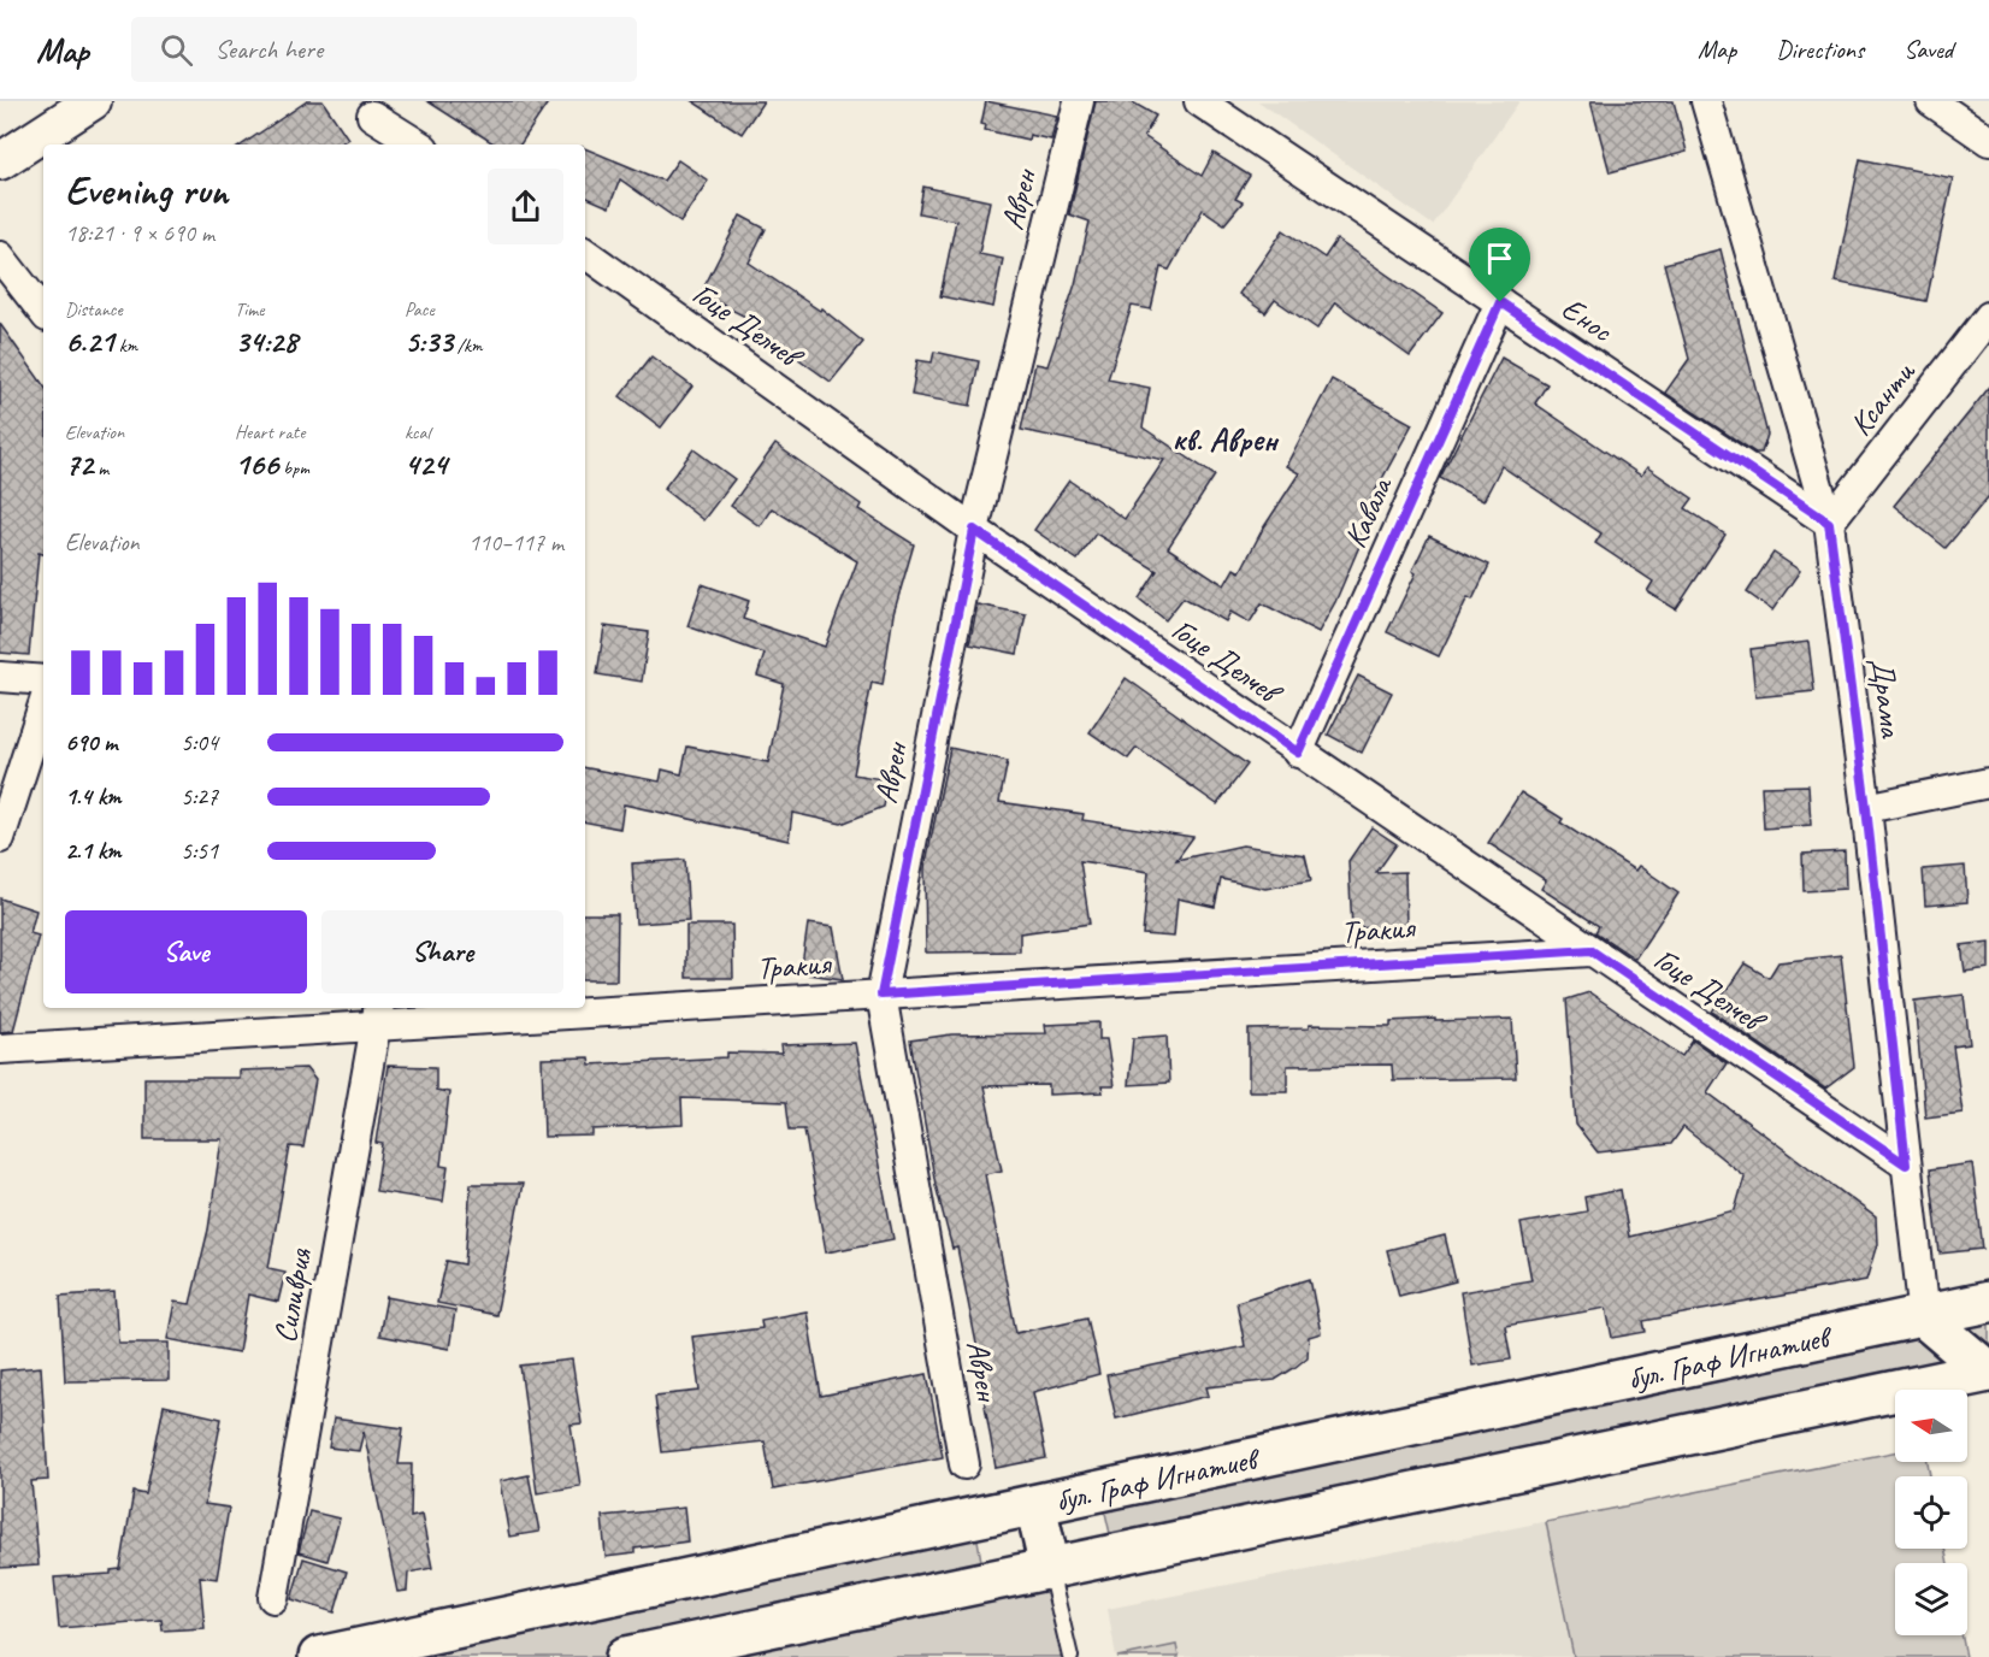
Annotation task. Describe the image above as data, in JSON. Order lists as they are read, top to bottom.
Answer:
{
  "streets": {
    "main road": ["бул. Граф Игнатиев"],
    "street": [
      "Аврен",
      "Енос",
      "Гоце Делчев",
      "Ксанти",
      "Кавала",
      "Драма",
      "Тракия",
      "Силиврия"
    ]
  },
  "crossings": [
    ["Аврен", "Гоце Делчев"],
    ["Аврен", "Тракия"],
    ["Енос", "Ксанти"],
    ["Енос", "Кавала"],
    ["Енос", "Драма"],
    ["Гоце Делчев", "Кавала"],
    ["Гоце Делчев", "Драма"],
    ["Гоце Делчев", "Тракия"],
    ["Ксанти", "Драма"],
    ["Драма", "бул. Граф Игнатиев"],
    ["Тракия", "Силиврия"]
  ],
  "districts": ["кв. Аврен"],
  "north": "left",
  "page": {
    "header": "Map",
    "search": "Search here",
    "nav": ["Map", "Directions", "Saved"],
    "heading": ["Evening run", "18:21 · 9 × 690 m"],
    "stats": [
      ["Distance", "6.21 km"],
      ["Time", "34:28"],
      ["Pace", "5:33 /km"],
      ["Elevation", "72 m"],
      ["Heart rate", "166 bpm"],
      ["kcal", "424"]
    ],
    "chart": ["Elevation", "110–117 m"],
    "list": [
      {
        "name": "690 m",
        "note": "5:04"
      },
      {
        "name": "1.4 km",
        "note": "5:27"
      },
      {
        "name": "2.1 km",
        "note": "5:51"
      }
    ],
    "buttons": ["Save", "Share"]
  }
}
